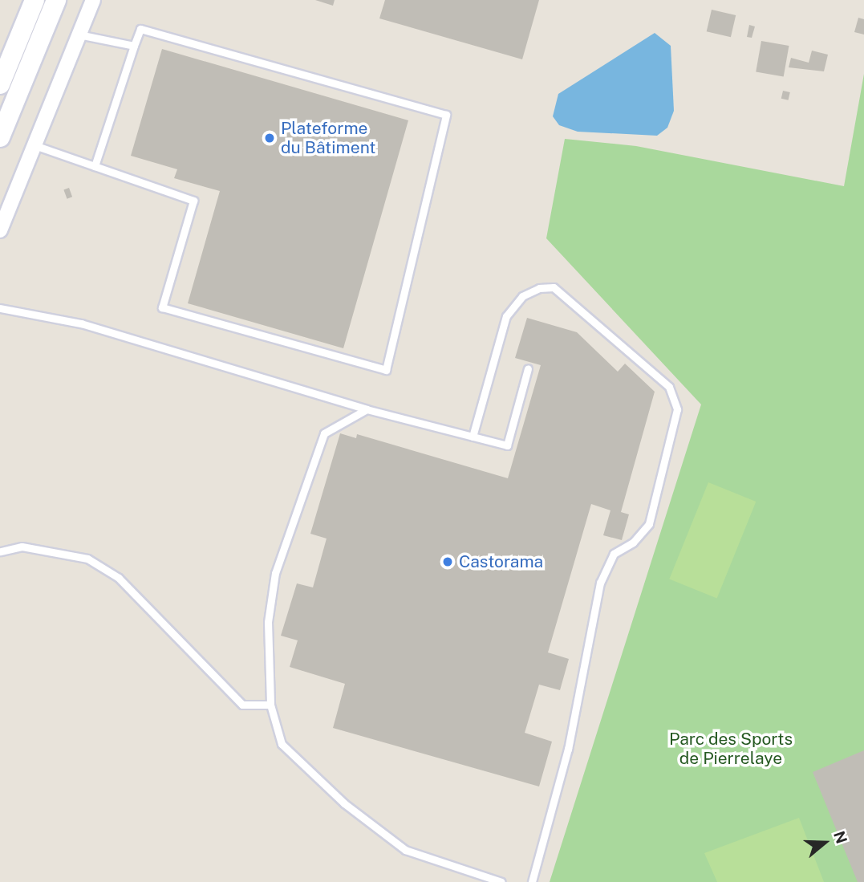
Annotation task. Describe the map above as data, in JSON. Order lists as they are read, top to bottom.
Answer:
{
  "parks": ["Parc des Sports de Pierrelaye"],
  "places": ["Plateforme du Bâtiment", "Castorama"],
  "north": "right"
}
